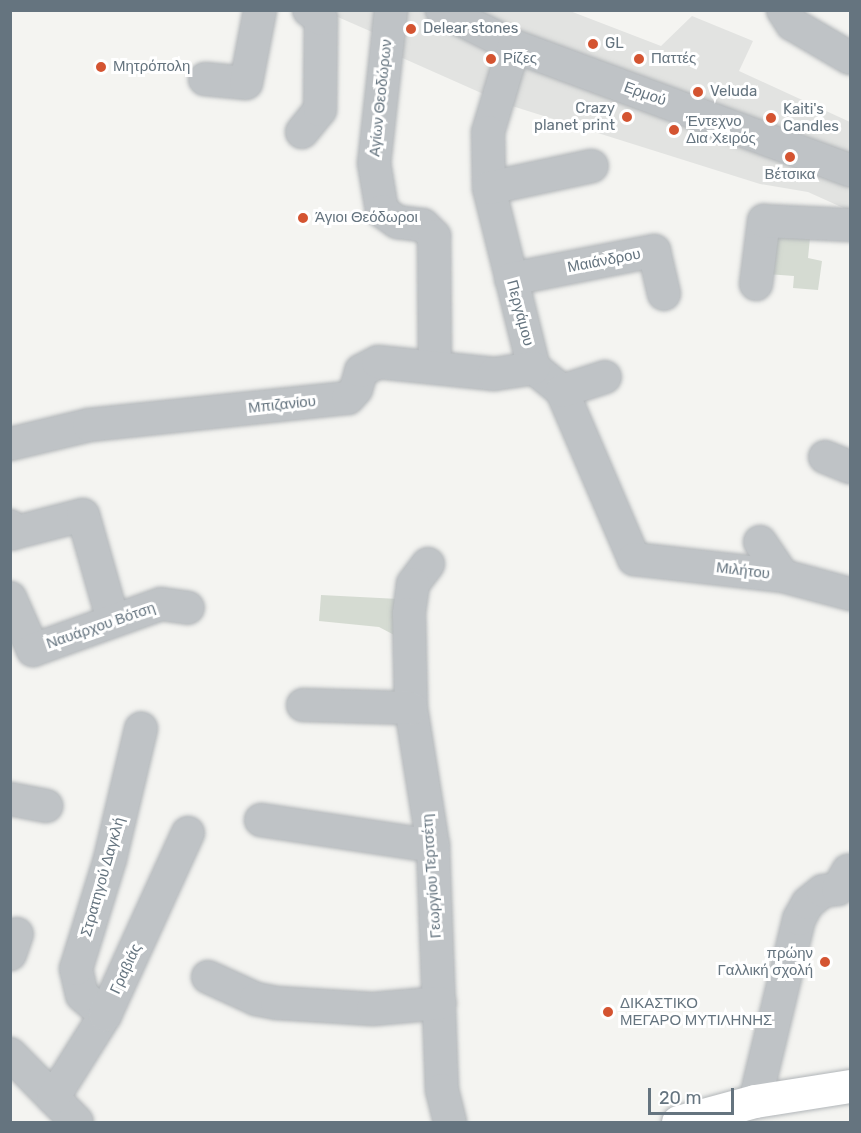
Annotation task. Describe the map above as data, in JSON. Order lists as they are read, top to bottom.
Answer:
{
  "streets": {
    "street": [
      "Ερμού",
      "Αγίων Θεοδώρων",
      "Μαιάνδρου",
      "Περγάμου",
      "Μπιζανίου",
      "Μιλήτου",
      "Ναυάρχου Βότση",
      "Γεωργίου Τερτσέτη",
      "Στρατηγού Δαγκλή",
      "Γραβιάς"
    ]
  },
  "crossings": [
    ["Ερμού", "Περγάμου"],
    ["Αγίων Θεοδώρων", "Μπιζανίου"],
    ["Μαιάνδρου", "Περγάμου"],
    ["Περγάμου", "Μπιζανίου"],
    ["Στρατηγού Δαγκλή", "Γραβιάς"]
  ],
  "places": [
    "Delear stones",
    "GL",
    "Ρίζες",
    "Παττές",
    "Μητρόπολη",
    "Veluda",
    "Crazy planet print",
    "Kaiti's Candles",
    "Έντεχνο Δια Χειρός",
    "Βέτσικα",
    "Άγιοι Θεόδωροι",
    "πρώην Γαλλική σχολή",
    "ΔΙΚΑΣΤΙΚΟ ΜΕΓΑΡΟ ΜΥΤΙΛΗΝΗΣ"
  ],
  "scale_bar": "20 m"
}
